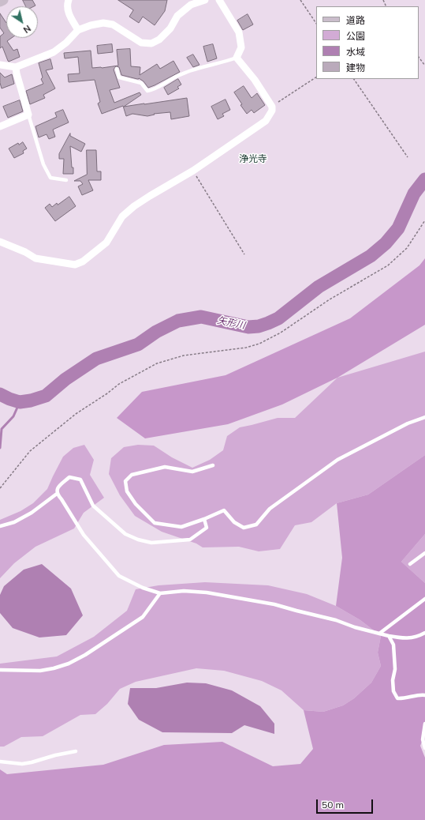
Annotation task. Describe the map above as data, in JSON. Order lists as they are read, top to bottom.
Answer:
{
  "districts": ["浄光寺"],
  "water": ["矢形川"],
  "legend": [
    "道路",
    "公園",
    "水域",
    "建物"
  ],
  "scale_bar": "50 m",
  "north": "bottom right"
}
